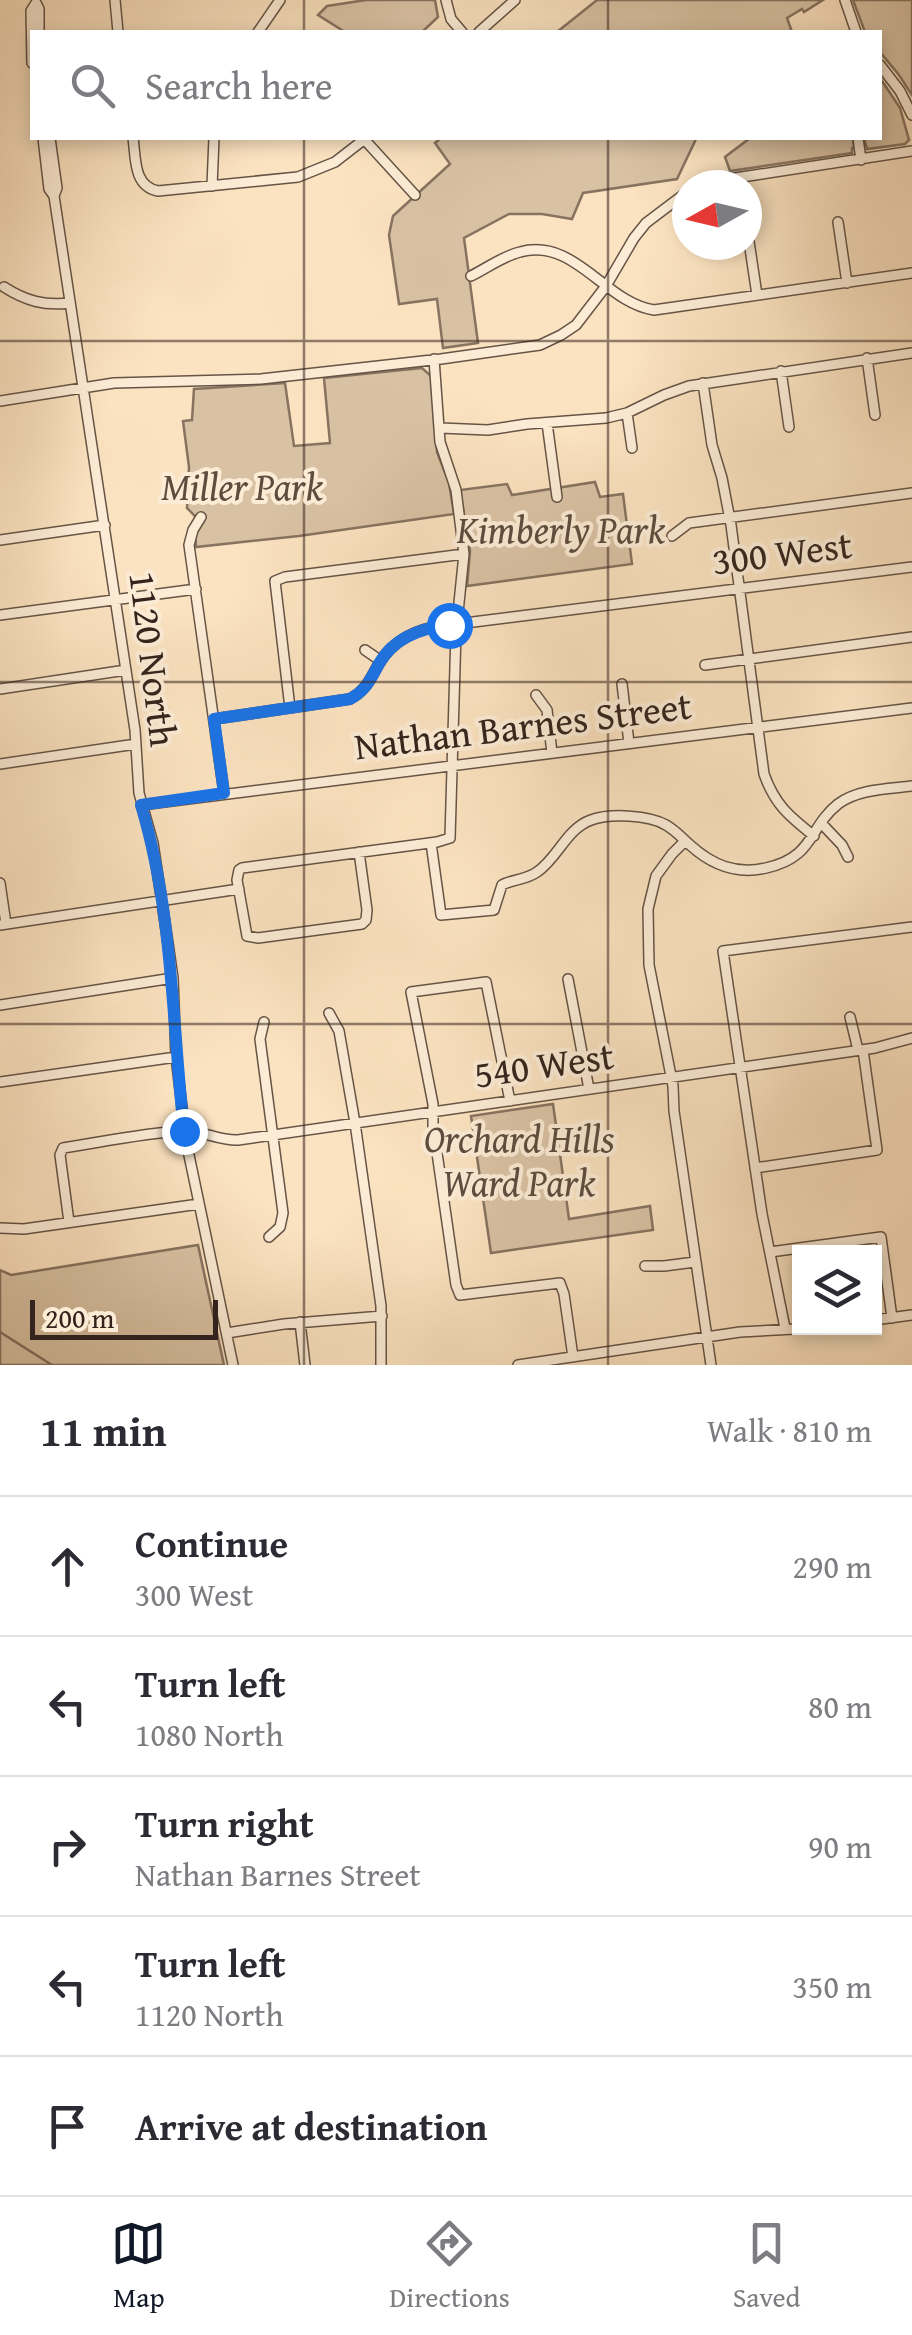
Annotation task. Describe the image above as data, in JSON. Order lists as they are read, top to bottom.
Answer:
{
  "streets": {
    "street": [
      "300 West",
      "1120 North",
      "Nathan Barnes Street",
      "540 West"
    ]
  },
  "crossings": [
    ["1120 North", "Nathan Barnes Street"],
    ["1120 North", "540 West"]
  ],
  "parks": ["Miller Park", "Kimberly Park", "Orchard Hills Ward Park"],
  "scale_bar": "200 m",
  "north": "left",
  "page": {
    "search": "Search here",
    "scale": "200 m",
    "heading": ["11 min", "Walk · 810 m"],
    "list": [
      ["Continue", "300 West", "290 m"],
      ["Turn left", "1080 North", "80 m"],
      ["Turn right", "Nathan Barnes Street", "90 m"],
      ["Turn left", "1120 North", "350 m"],
      "Arrive at destination"
    ],
    "nav": ["Map", "Directions", "Saved"]
  }
}
